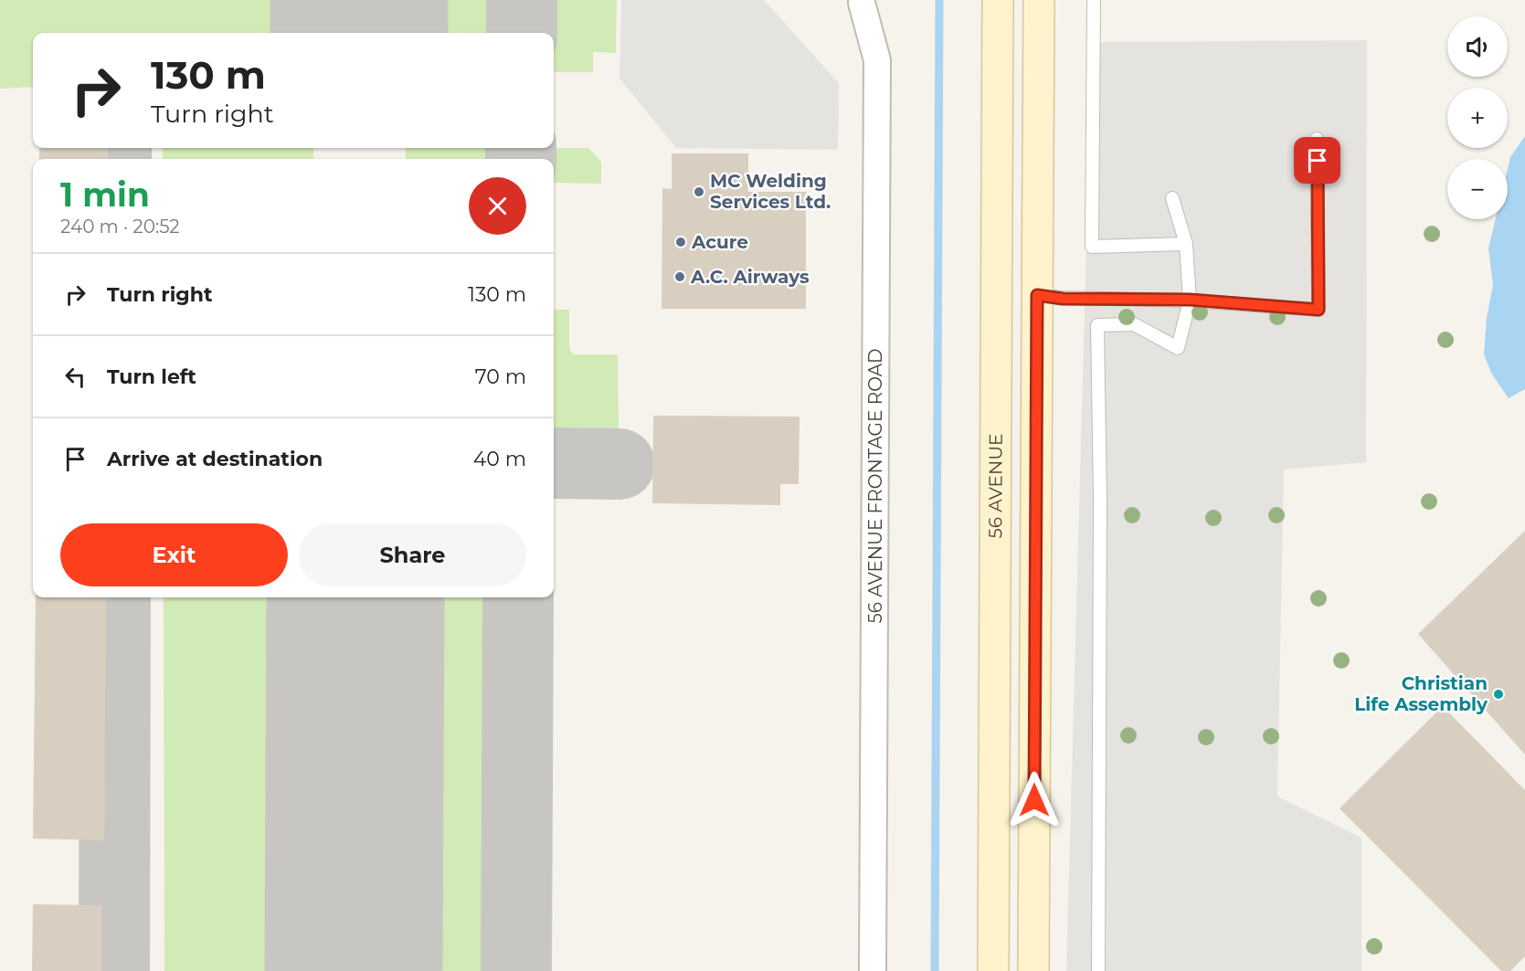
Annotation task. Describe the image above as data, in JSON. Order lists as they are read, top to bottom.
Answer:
{
  "streets": {
    "main road": ["56 AVENUE"],
    "street": ["56 AVENUE FRONTAGE ROAD"]
  },
  "places": [
    "MC Welding Services Ltd.",
    "Acure",
    "A.C. Airways",
    "Christian Life Assembly"
  ],
  "page": {
    "map_buttons": ["+", "−"],
    "turn": ["130 m", "Turn right"],
    "heading": ["1 min", "240 m · 20:52"],
    "list": [
      {
        "name": "Turn right",
        "value": "130 m"
      },
      {
        "name": "Turn left",
        "value": "70 m"
      },
      {
        "name": "Arrive at destination",
        "value": "40 m"
      }
    ],
    "buttons": ["Exit", "Share"]
  }
}
